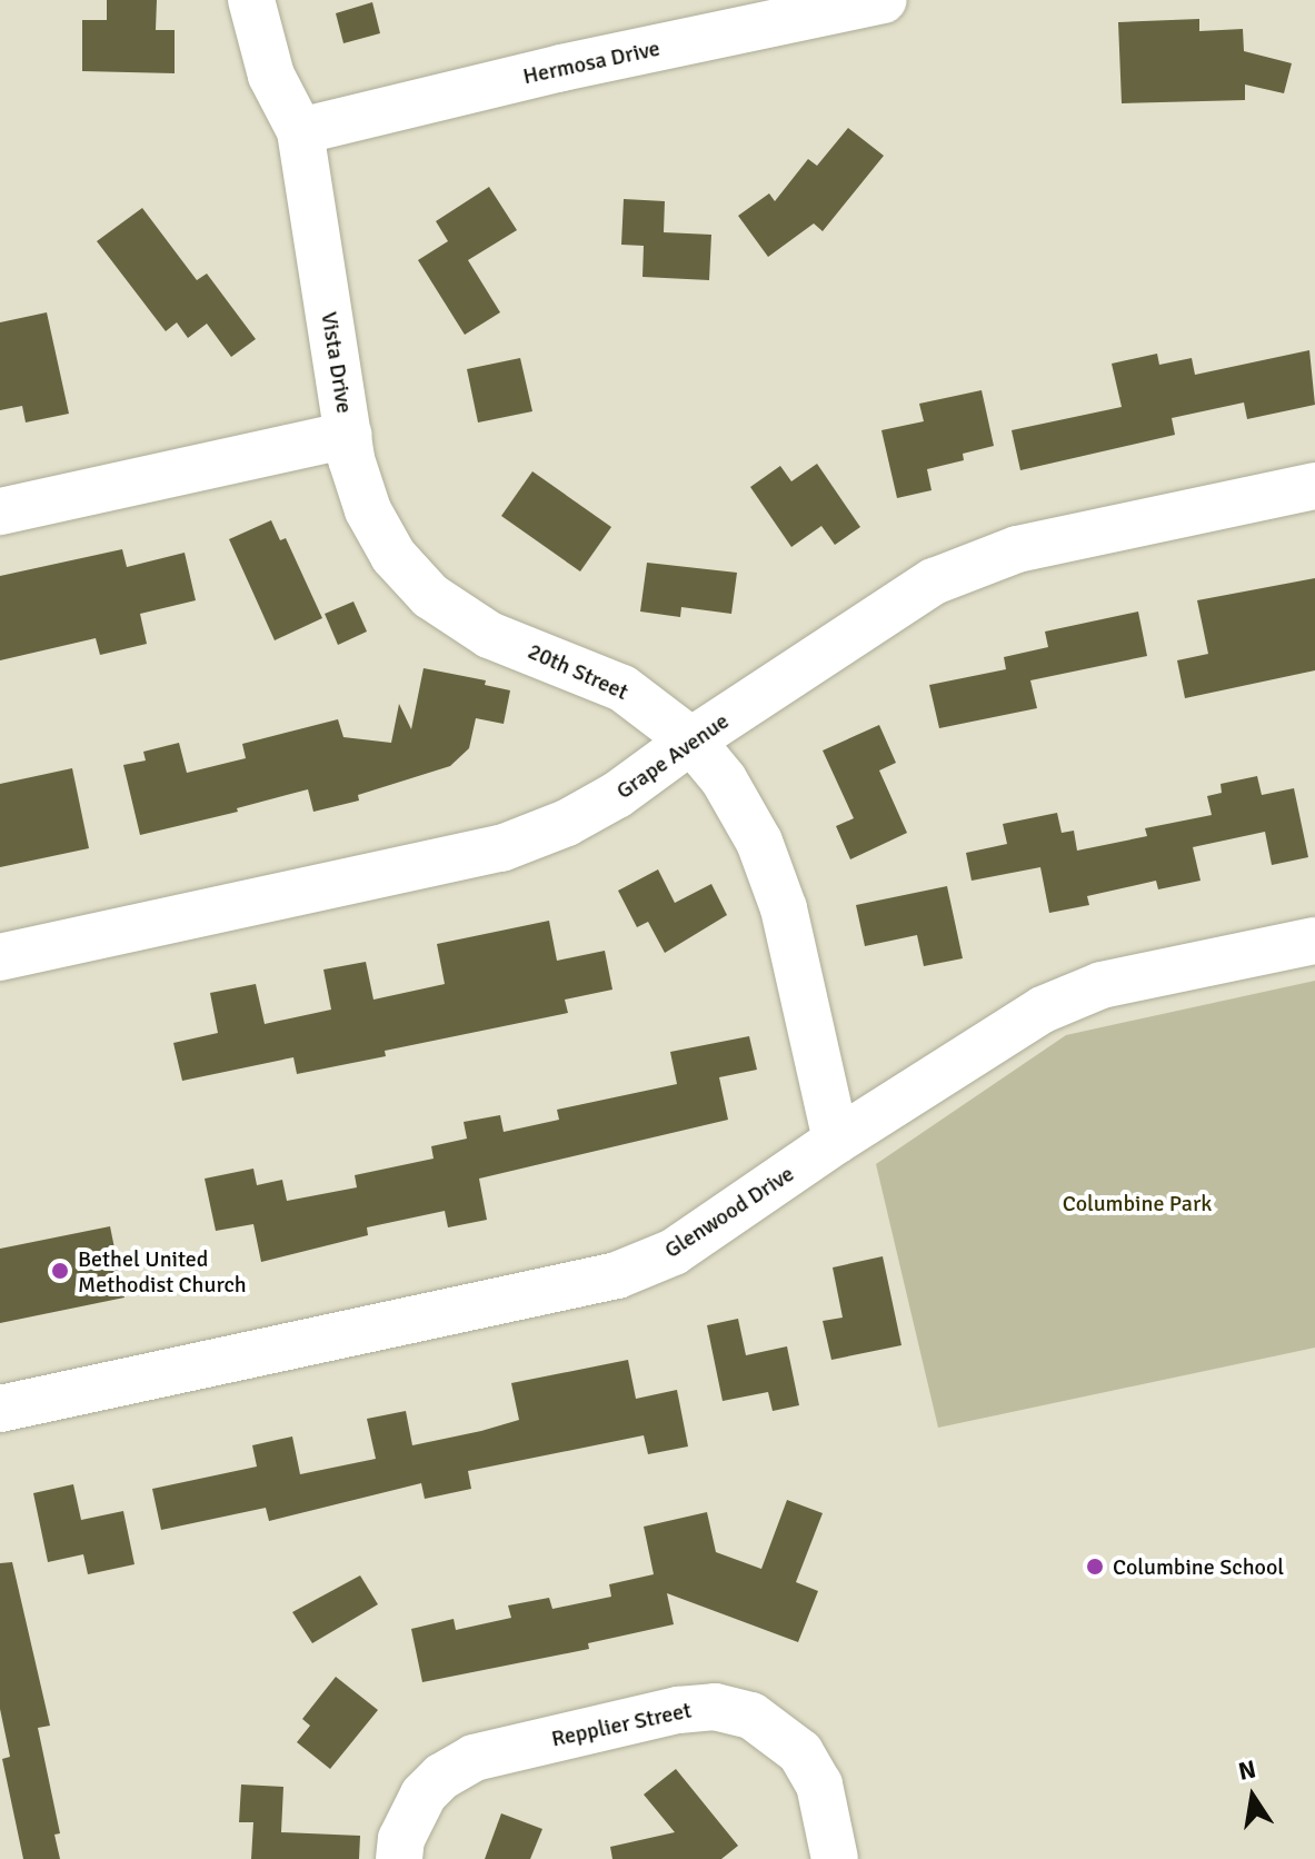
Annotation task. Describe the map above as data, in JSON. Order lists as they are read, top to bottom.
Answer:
{
  "streets": {
    "street": [
      "Hermosa Drive",
      "Vista Drive",
      "20th Street",
      "Grape Avenue",
      "Glenwood Drive",
      "Repplier Street"
    ]
  },
  "crossings": [
    ["Hermosa Drive", "Vista Drive"],
    ["Vista Drive", "20th Street"],
    ["20th Street", "Grape Avenue"],
    ["20th Street", "Glenwood Drive"]
  ],
  "parks": ["Columbine Park"],
  "places": ["Bethel United Methodist Church", "Columbine School"],
  "north": "top"
}
